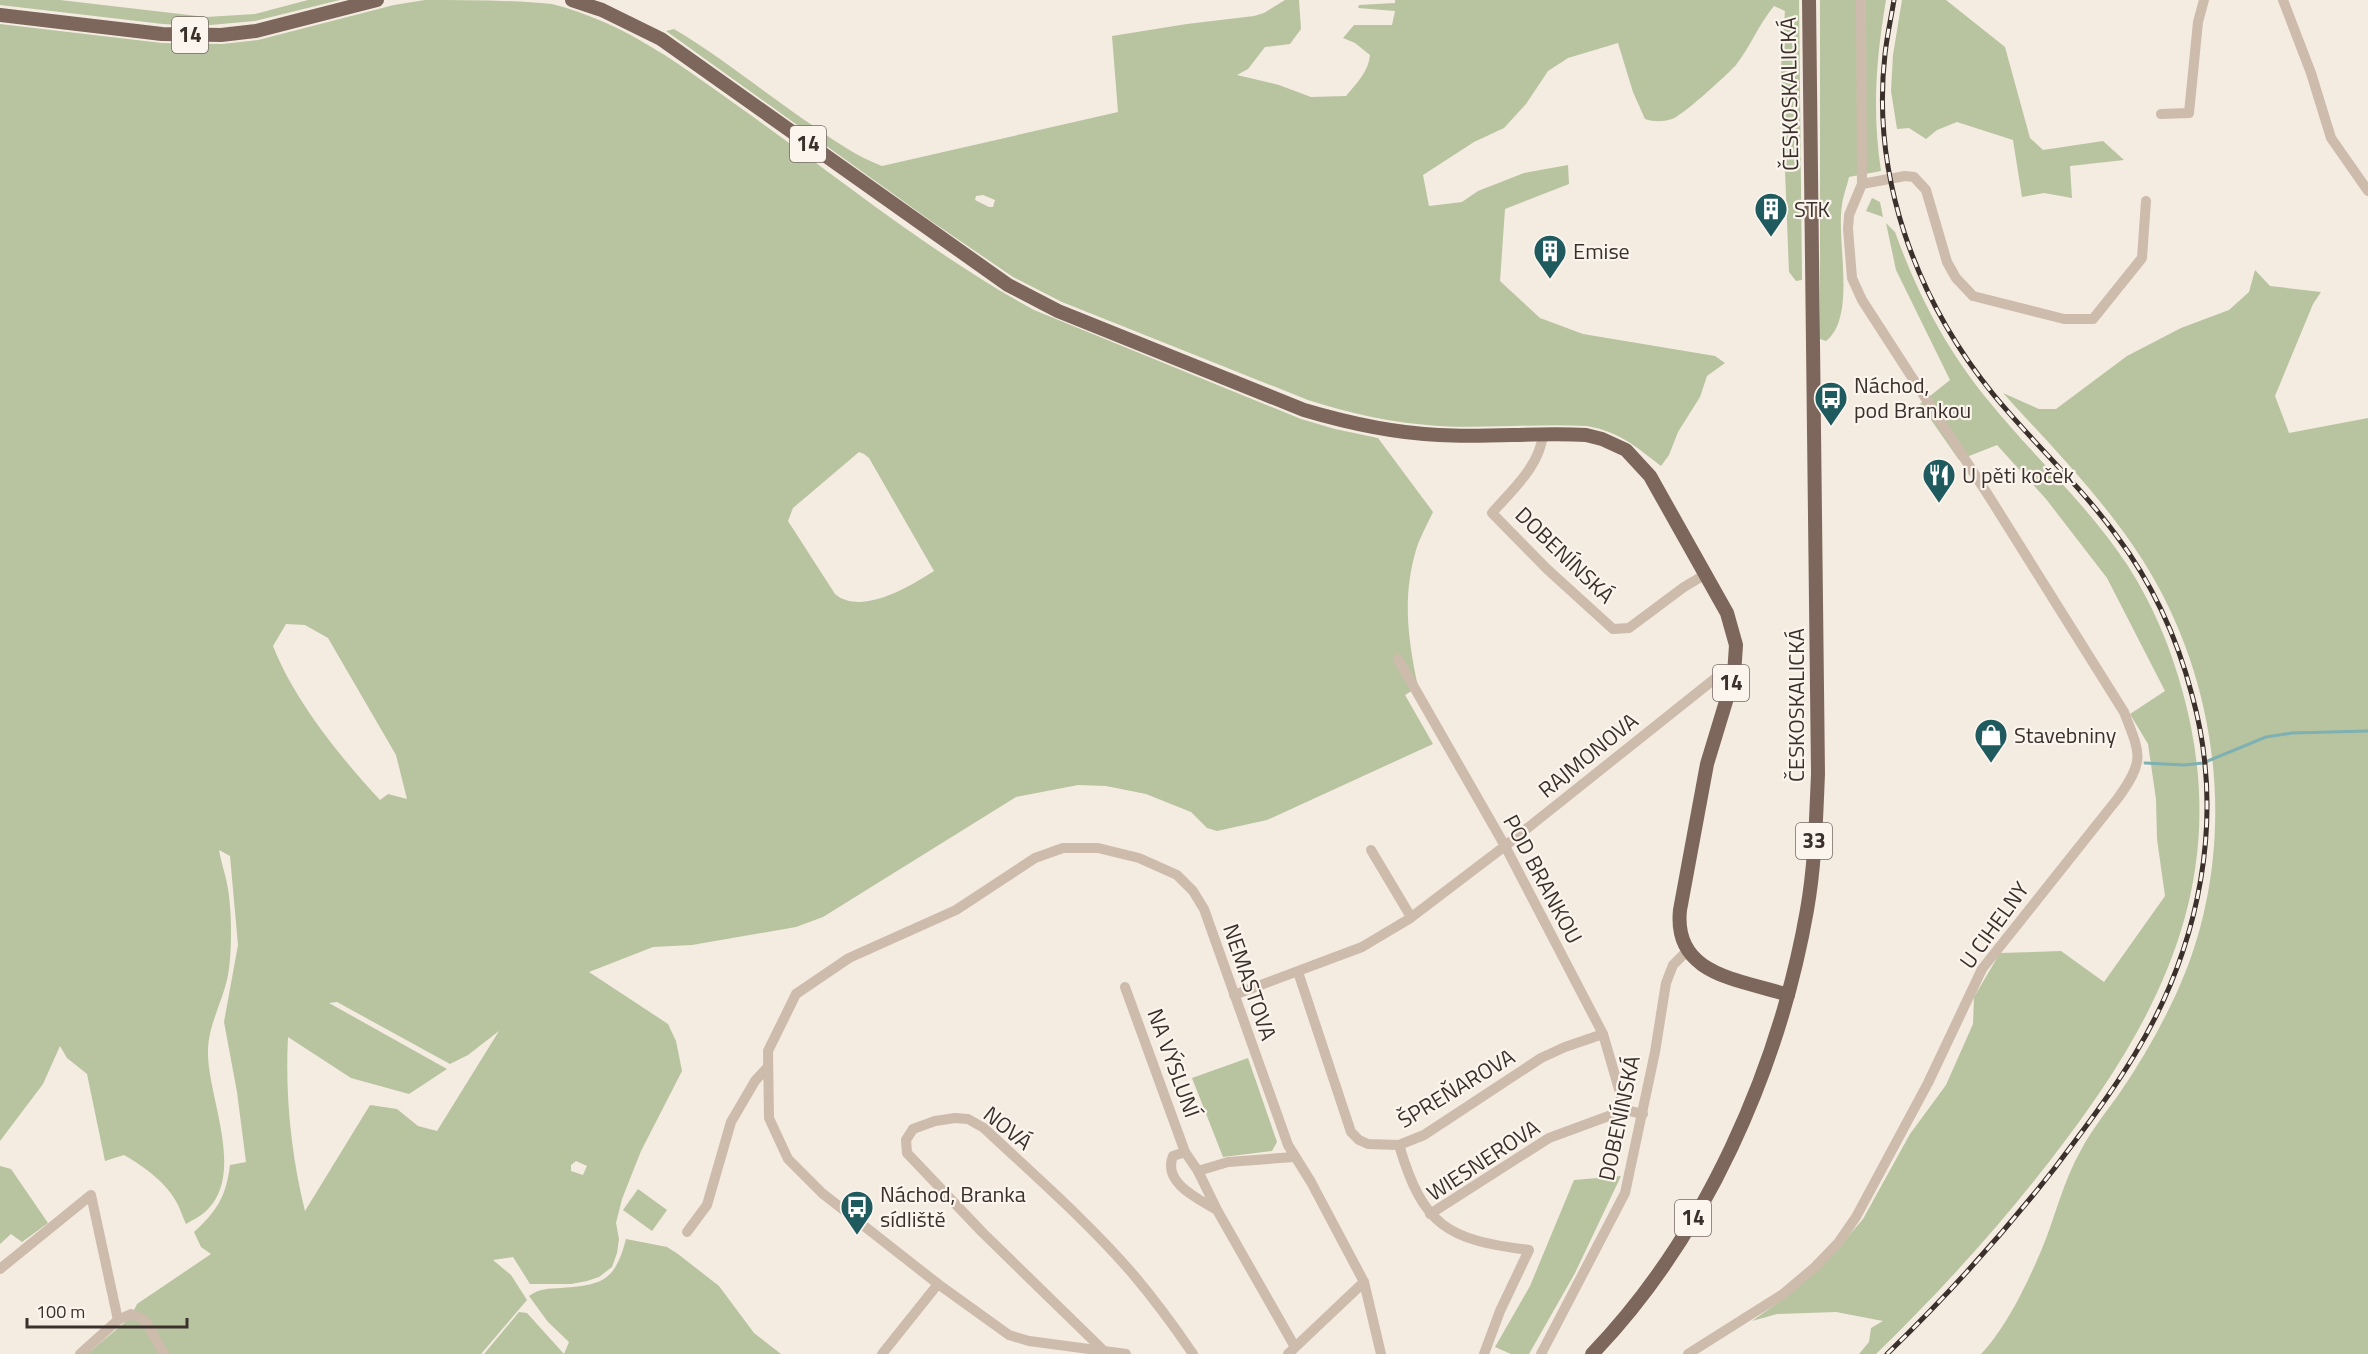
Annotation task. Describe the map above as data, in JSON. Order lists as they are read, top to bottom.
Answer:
{
  "streets": {
    "main road": ["14", "ČESKOSKALICKÁ", "33"],
    "street": [
      "DOBENÍNSKÁ",
      "RAJMONOVA",
      "POD BRANKOU",
      "U CIHELNY",
      "NEMASTOVA",
      "NA VÝSLUNÍ",
      "ŠPREŇAROVA",
      "NOVÁ",
      "WIESNEROVA"
    ]
  },
  "crossings": [
    ["14", "DOBENÍNSKÁ"],
    ["14", "RAJMONOVA"],
    ["RAJMONOVA", "POD BRANKOU"],
    ["RAJMONOVA", "NEMASTOVA"],
    ["RAJMONOVA", "ŠPREŇAROVA"],
    ["POD BRANKOU", "ŠPREŇAROVA"],
    ["POD BRANKOU", "WIESNEROVA"]
  ],
  "places": {
    "building": ["STK", "Emise"],
    "bus stop": ["Náchod, pod Brankou", "Náchod, Branka sídliště"],
    "restaurant": ["U pěti koček"],
    "shop": ["Stavebniny"]
  },
  "scale_bar": "100 m"
}
